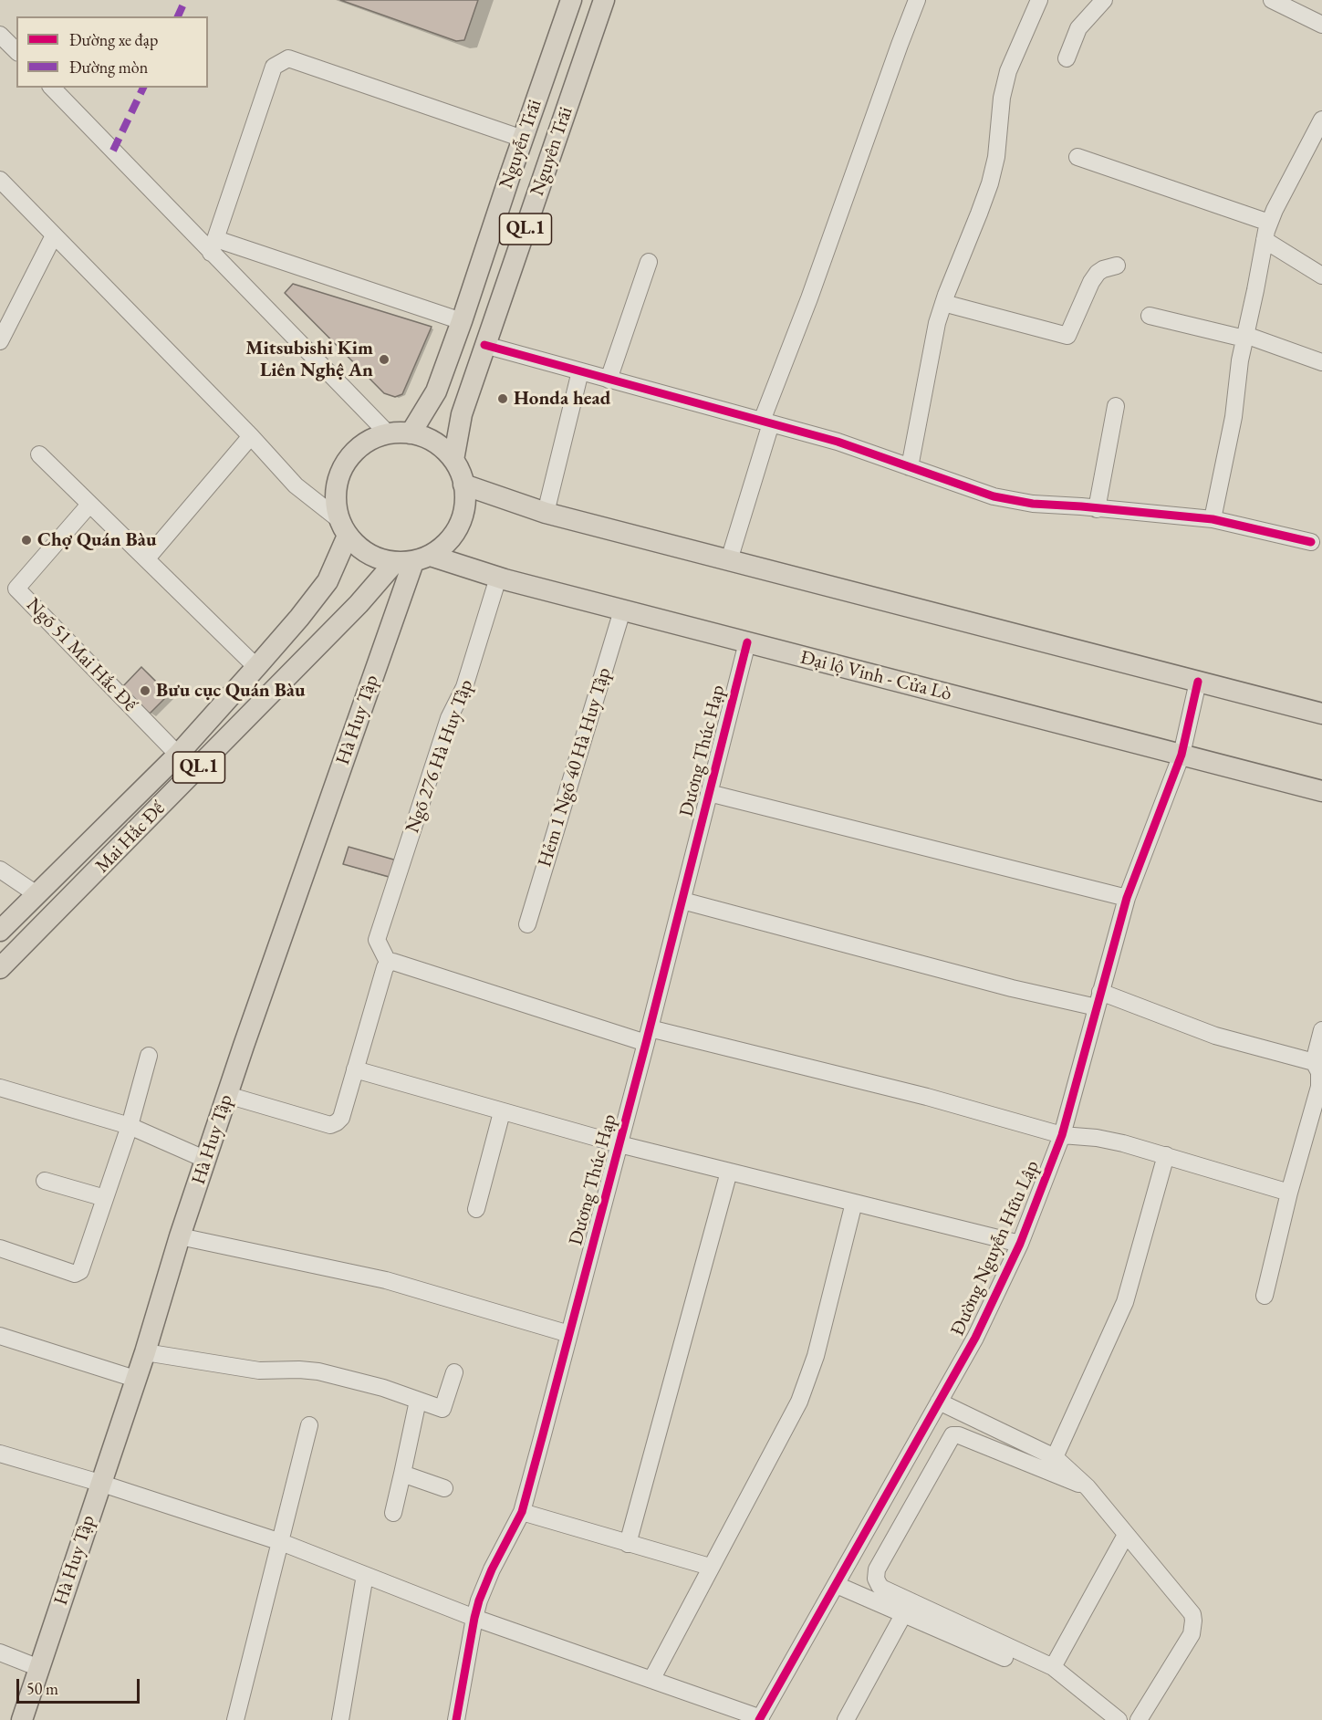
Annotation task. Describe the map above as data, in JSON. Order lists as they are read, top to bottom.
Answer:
{
  "streets": {
    "main road": [
      "Nguyễn Trãi",
      "Nguyên Trãi",
      "QL.1",
      "Đại lộ Vinh - Cửa Lò",
      "Hà Huy Tập",
      "Mai Hắc Đế"
    ],
    "street": [
      "Ngõ 51 Mai Hắc Đế",
      "Dương Thúc Hạp",
      "Ngõ 276 Hà Huy Tập",
      "Hẻm 1 Ngõ 40 Hà Huy Tập",
      "Đường Nguyễn Hữu Lập"
    ]
  },
  "crossings": [
    ["Nguyễn Trãi", "QL.1"],
    ["Nguyên Trãi", "QL.1"],
    ["Nguyên Trãi", "Đại lộ Vinh - Cửa Lò"],
    ["Nguyên Trãi", "Hà Huy Tập"],
    ["Nguyên Trãi", "Mai Hắc Đế"],
    ["QL.1", "Đại lộ Vinh - Cửa Lò"],
    ["QL.1", "Hà Huy Tập"],
    ["QL.1", "Mai Hắc Đế"],
    ["Ngõ 51 Mai Hắc Đế", "Mai Hắc Đế"],
    ["Đại lộ Vinh - Cửa Lò", "Hà Huy Tập"],
    ["Đại lộ Vinh - Cửa Lò", "Dương Thúc Hạp"],
    ["Đại lộ Vinh - Cửa Lò", "Ngõ 276 Hà Huy Tập"],
    ["Đại lộ Vinh - Cửa Lò", "Hẻm 1 Ngõ 40 Hà Huy Tập"],
    ["Đại lộ Vinh - Cửa Lò", "Mai Hắc Đế"],
    ["Đại lộ Vinh - Cửa Lò", "Đường Nguyễn Hữu Lập"],
    ["Hà Huy Tập", "Mai Hắc Đế"]
  ],
  "places": [
    "Mitsubishi Kim Liên Nghệ An",
    "Honda head",
    "Chợ Quán Bàu",
    "Bưu cục Quán Bàu"
  ],
  "legend": ["Đường xe đạp", "Đường mòn"],
  "scale_bar": "50 m"
}
